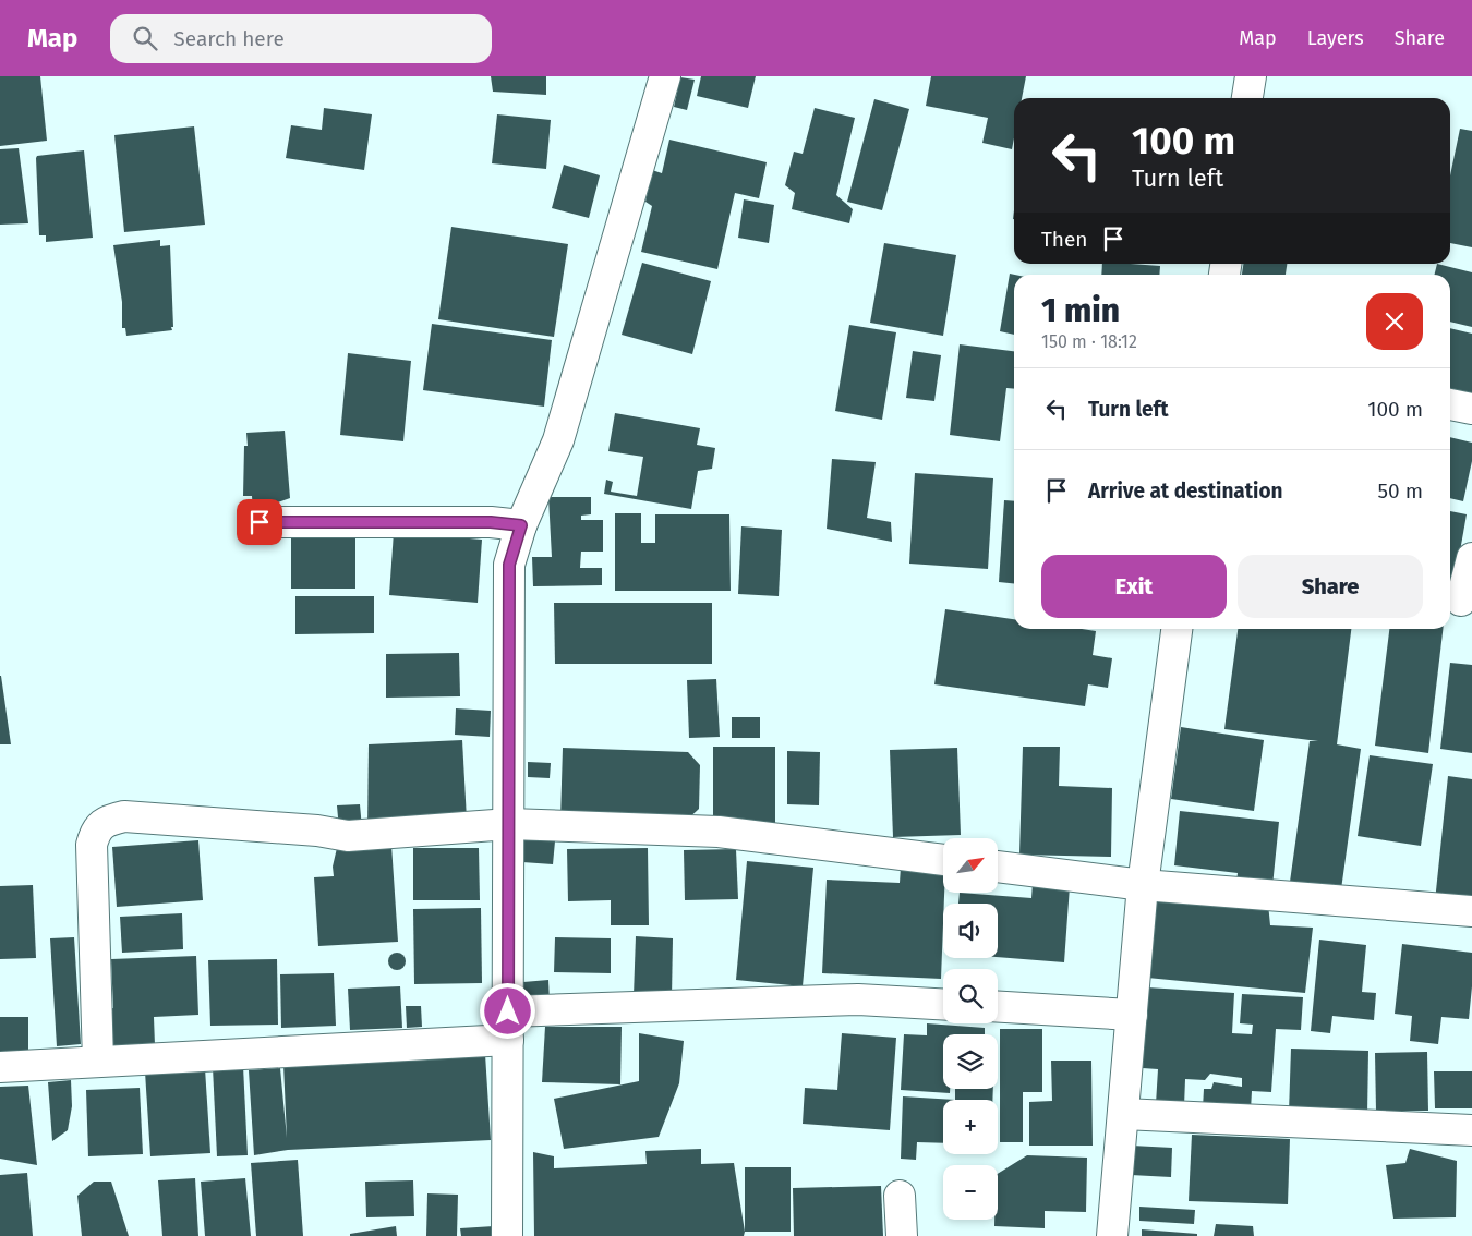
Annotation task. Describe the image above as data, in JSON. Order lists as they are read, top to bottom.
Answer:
{
  "north": "top right",
  "page": {
    "header": "Map",
    "search": "Search here",
    "nav": ["Map", "Layers", "Share"],
    "turn": ["100 m", "Turn left"],
    "then": "Then",
    "heading": ["1 min", "150 m · 18:12"],
    "list": [
      {
        "name": "Turn left",
        "value": "100 m"
      },
      {
        "name": "Arrive at destination",
        "value": "50 m"
      }
    ],
    "buttons": ["Exit", "Share"],
    "map_buttons": ["+", "−"]
  }
}
